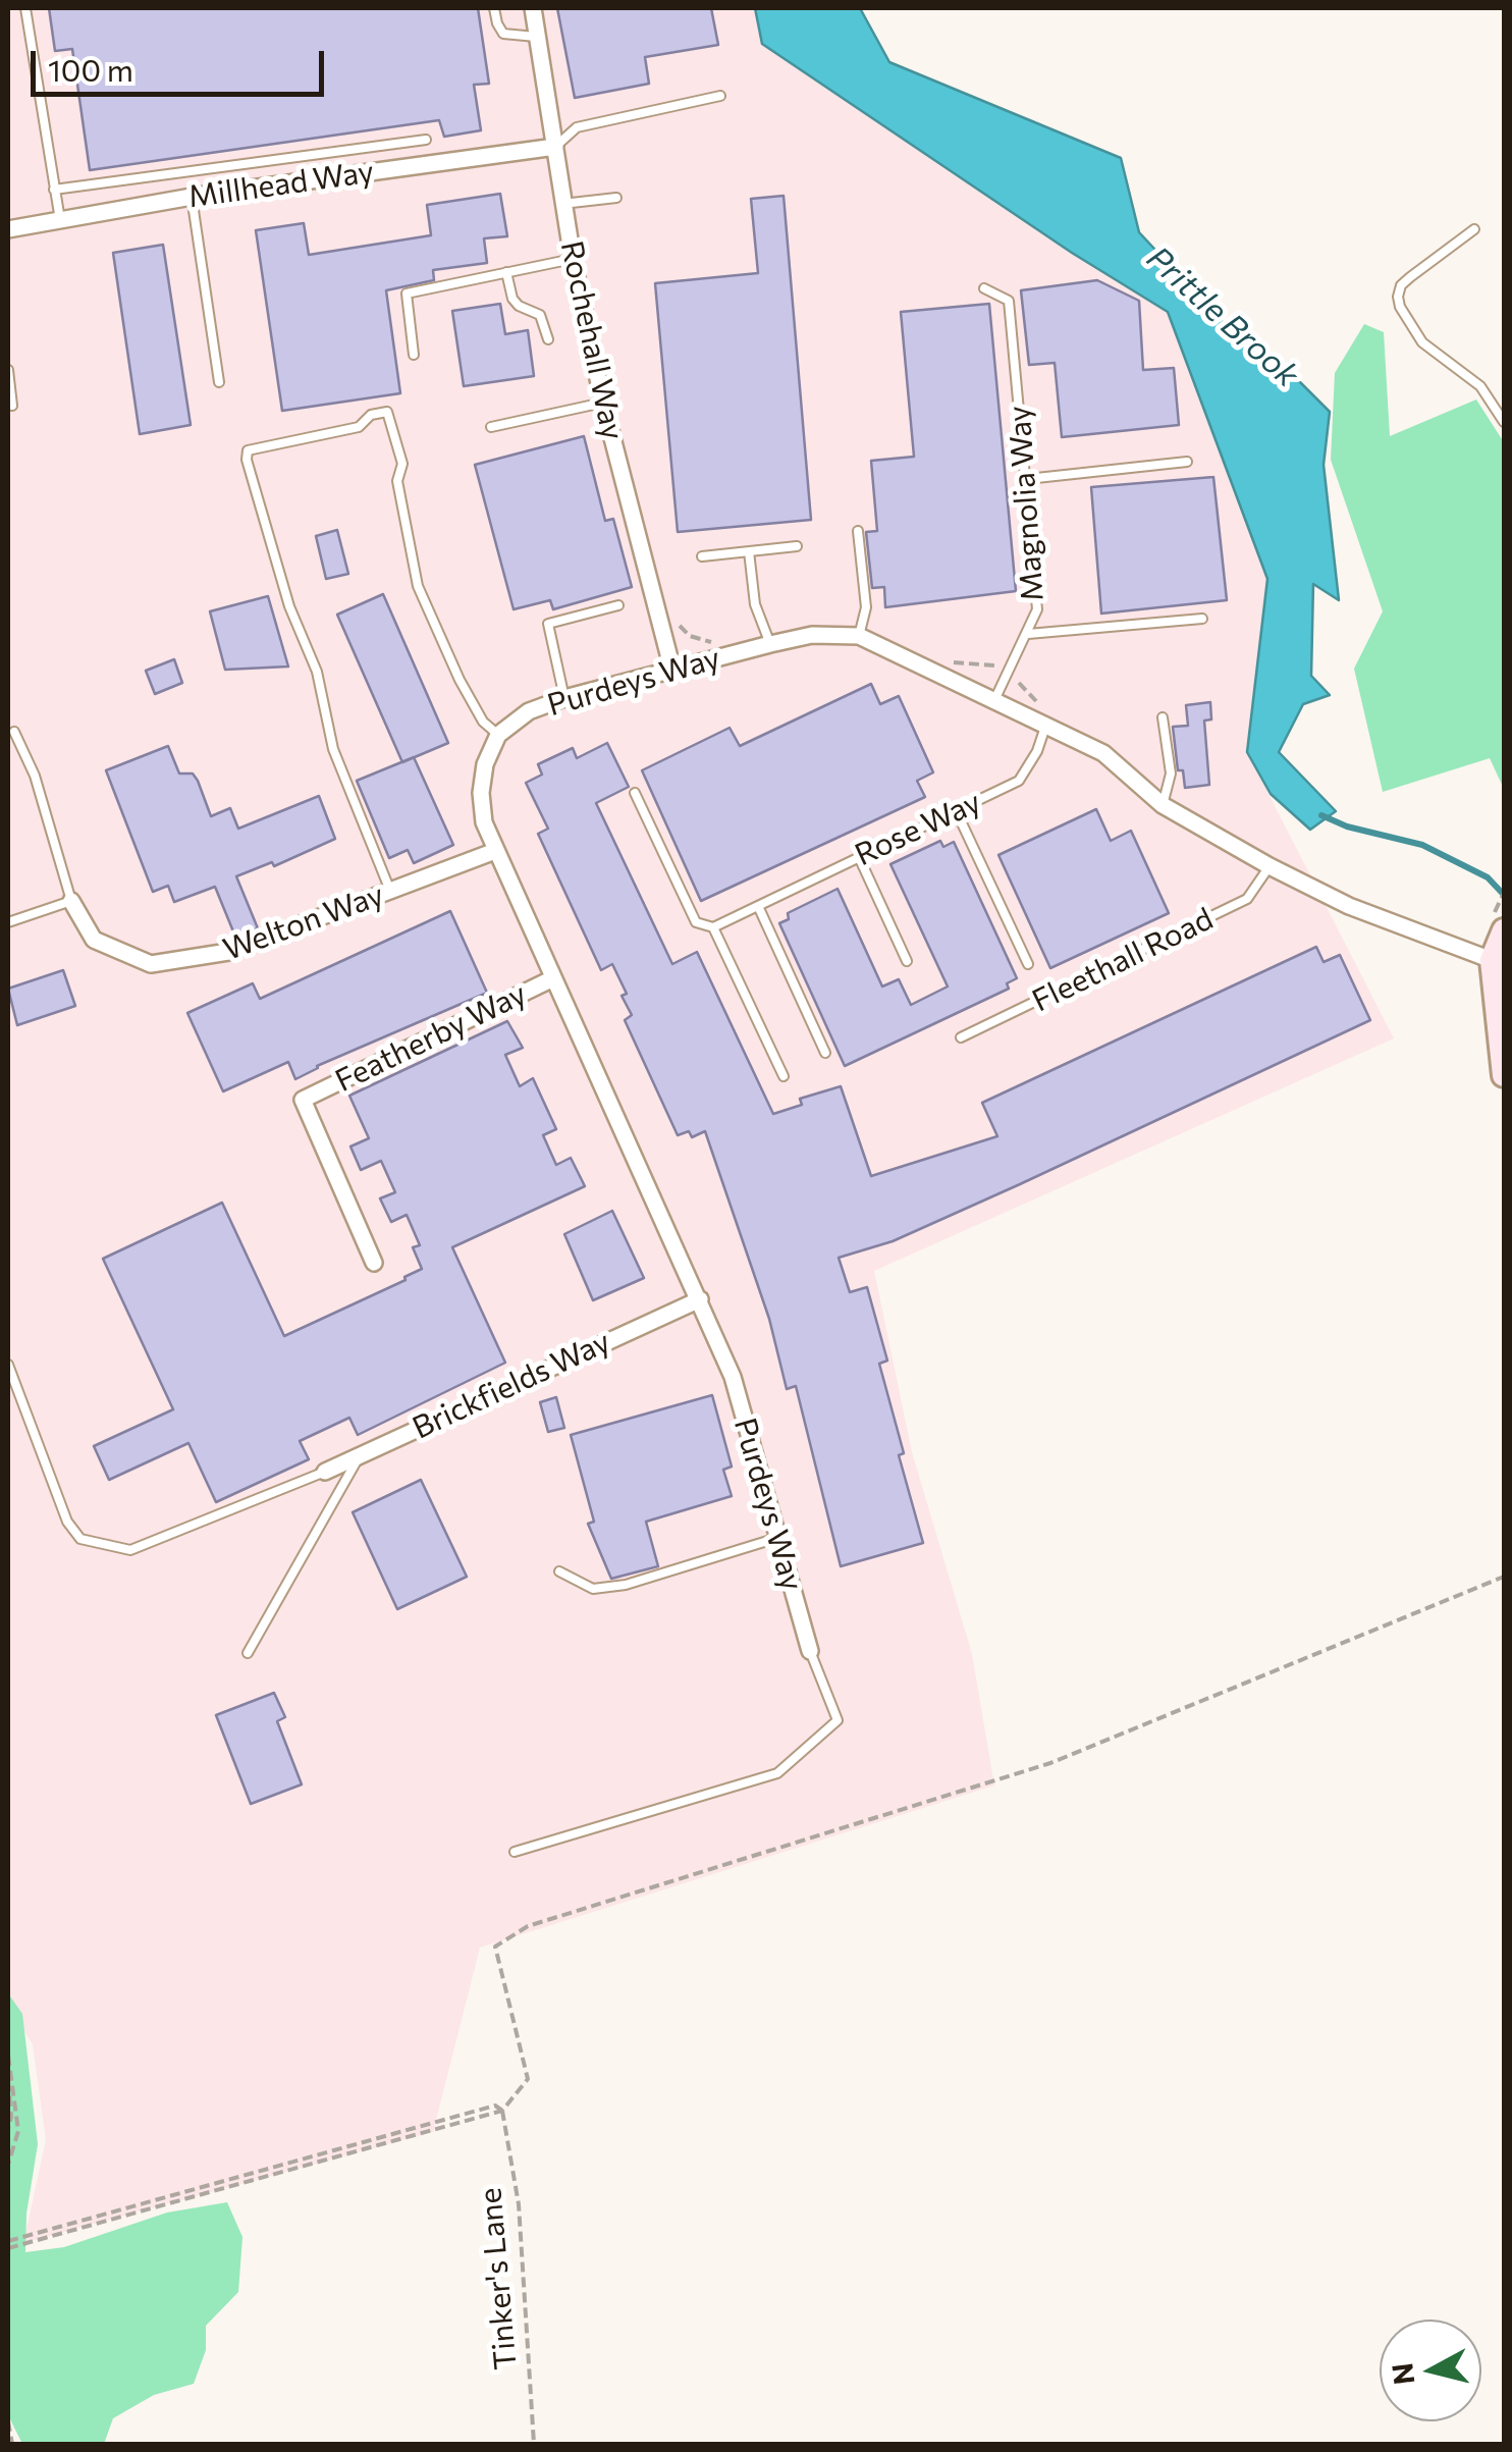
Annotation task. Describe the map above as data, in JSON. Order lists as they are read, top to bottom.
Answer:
{
  "streets": {
    "street": [
      "Millhead Way",
      "Rochehall Way",
      "Purdeys Way",
      "Welton Way",
      "Featherby Way",
      "Brickfields Way"
    ],
    "lane": ["Magnolia Way", "Rose Way", "Fleethall Road"],
    "path": ["Tinker's Lane"]
  },
  "crossings": [
    ["Millhead Way", "Rochehall Way"],
    ["Rochehall Way", "Purdeys Way"],
    ["Magnolia Way", "Purdeys Way"],
    ["Purdeys Way", "Rose Way"],
    ["Purdeys Way", "Welton Way"],
    ["Purdeys Way", "Fleethall Road"],
    ["Purdeys Way", "Featherby Way"],
    ["Purdeys Way", "Brickfields Way"]
  ],
  "water": ["Prittle Brook"],
  "scale_bar": "100 m",
  "north": "left"
}
